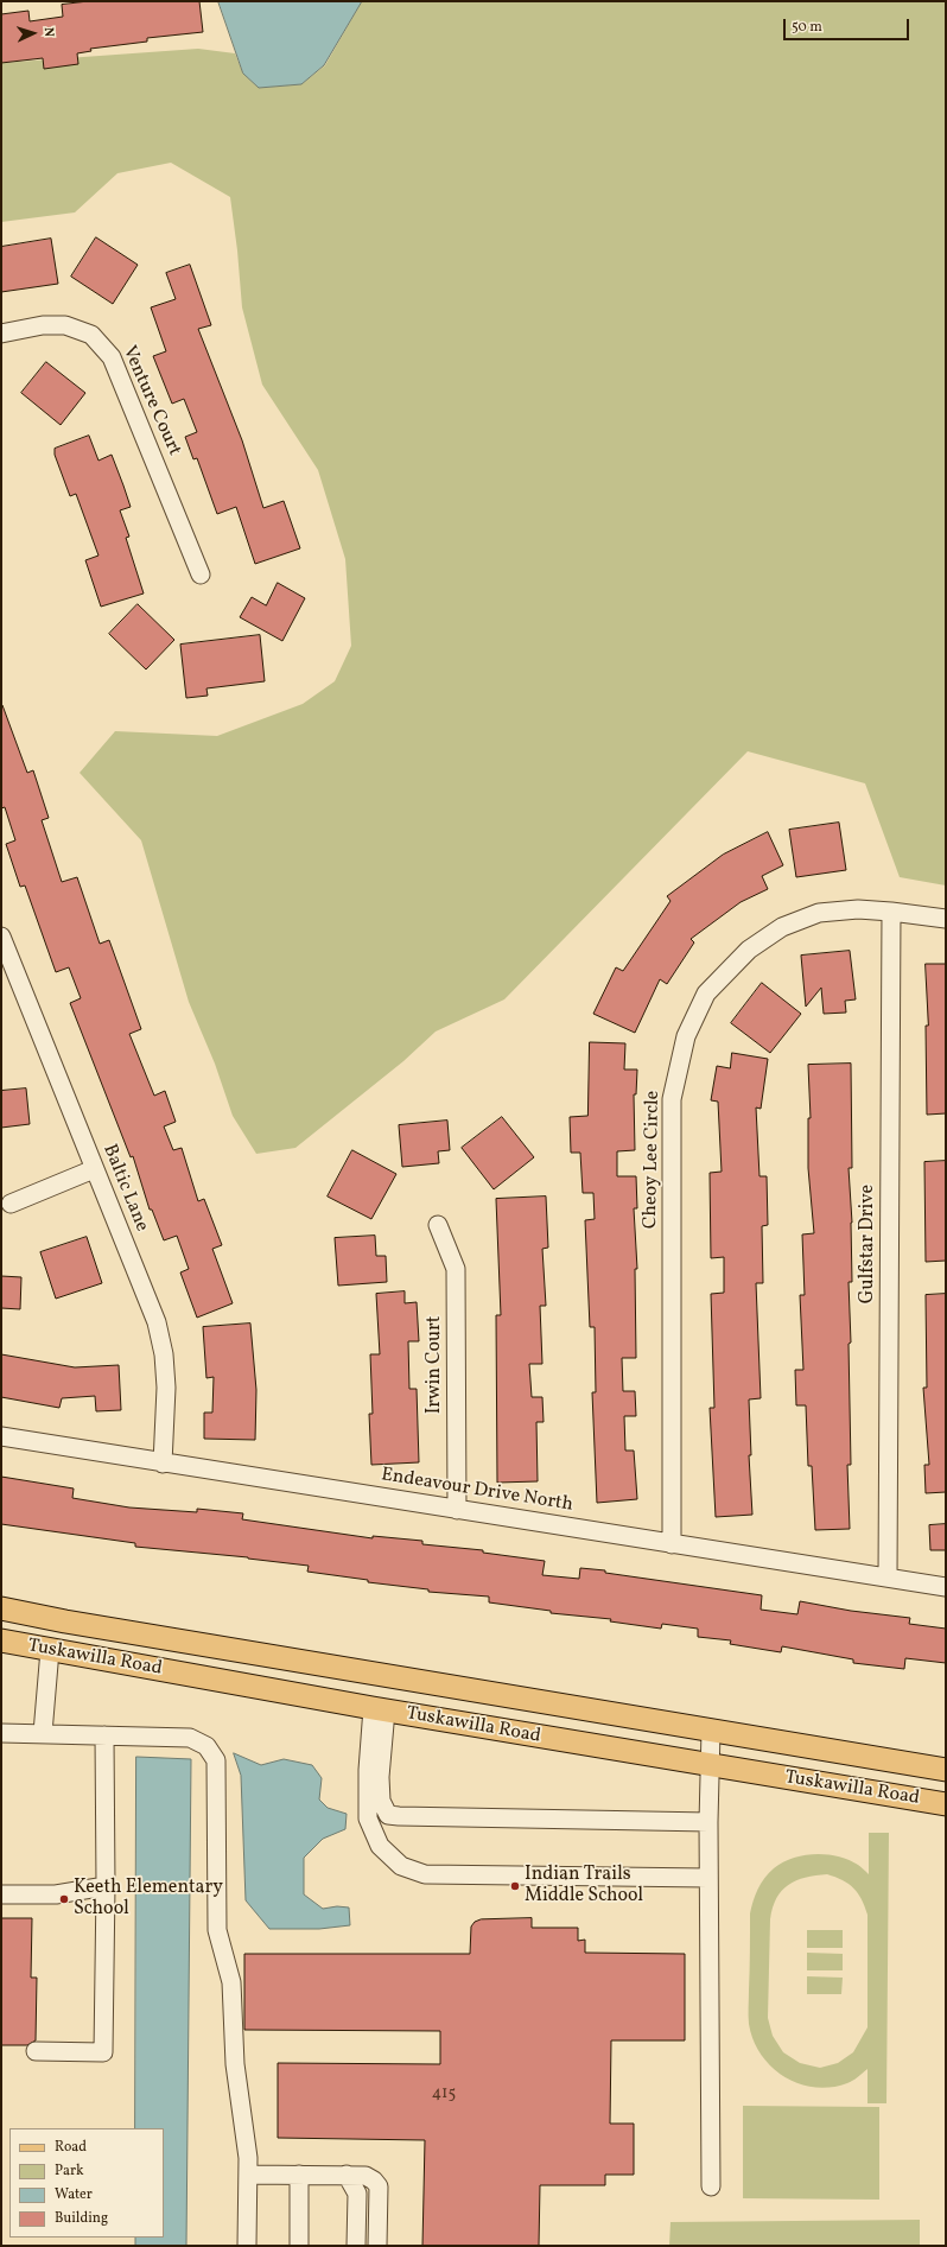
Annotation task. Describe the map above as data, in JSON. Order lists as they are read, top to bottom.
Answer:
{
  "streets": {
    "main road": ["Tuskawilla Road"],
    "street": [
      "Venture Court",
      "Cheoy Lee Circle",
      "Baltic Lane",
      "Gulfstar Drive",
      "Irwin Court",
      "Endeavour Drive North"
    ]
  },
  "crossings": [
    ["Cheoy Lee Circle", "Gulfstar Drive"],
    ["Cheoy Lee Circle", "Endeavour Drive North"],
    ["Baltic Lane", "Endeavour Drive North"],
    ["Gulfstar Drive", "Endeavour Drive North"],
    ["Irwin Court", "Endeavour Drive North"]
  ],
  "places": ["Indian Trails Middle School", "Keeth Elementary School"],
  "house_numbers": ["415"],
  "legend": [
    "Road",
    "Park",
    "Water",
    "Building"
  ],
  "scale_bar": "50 m",
  "north": "right"
}
